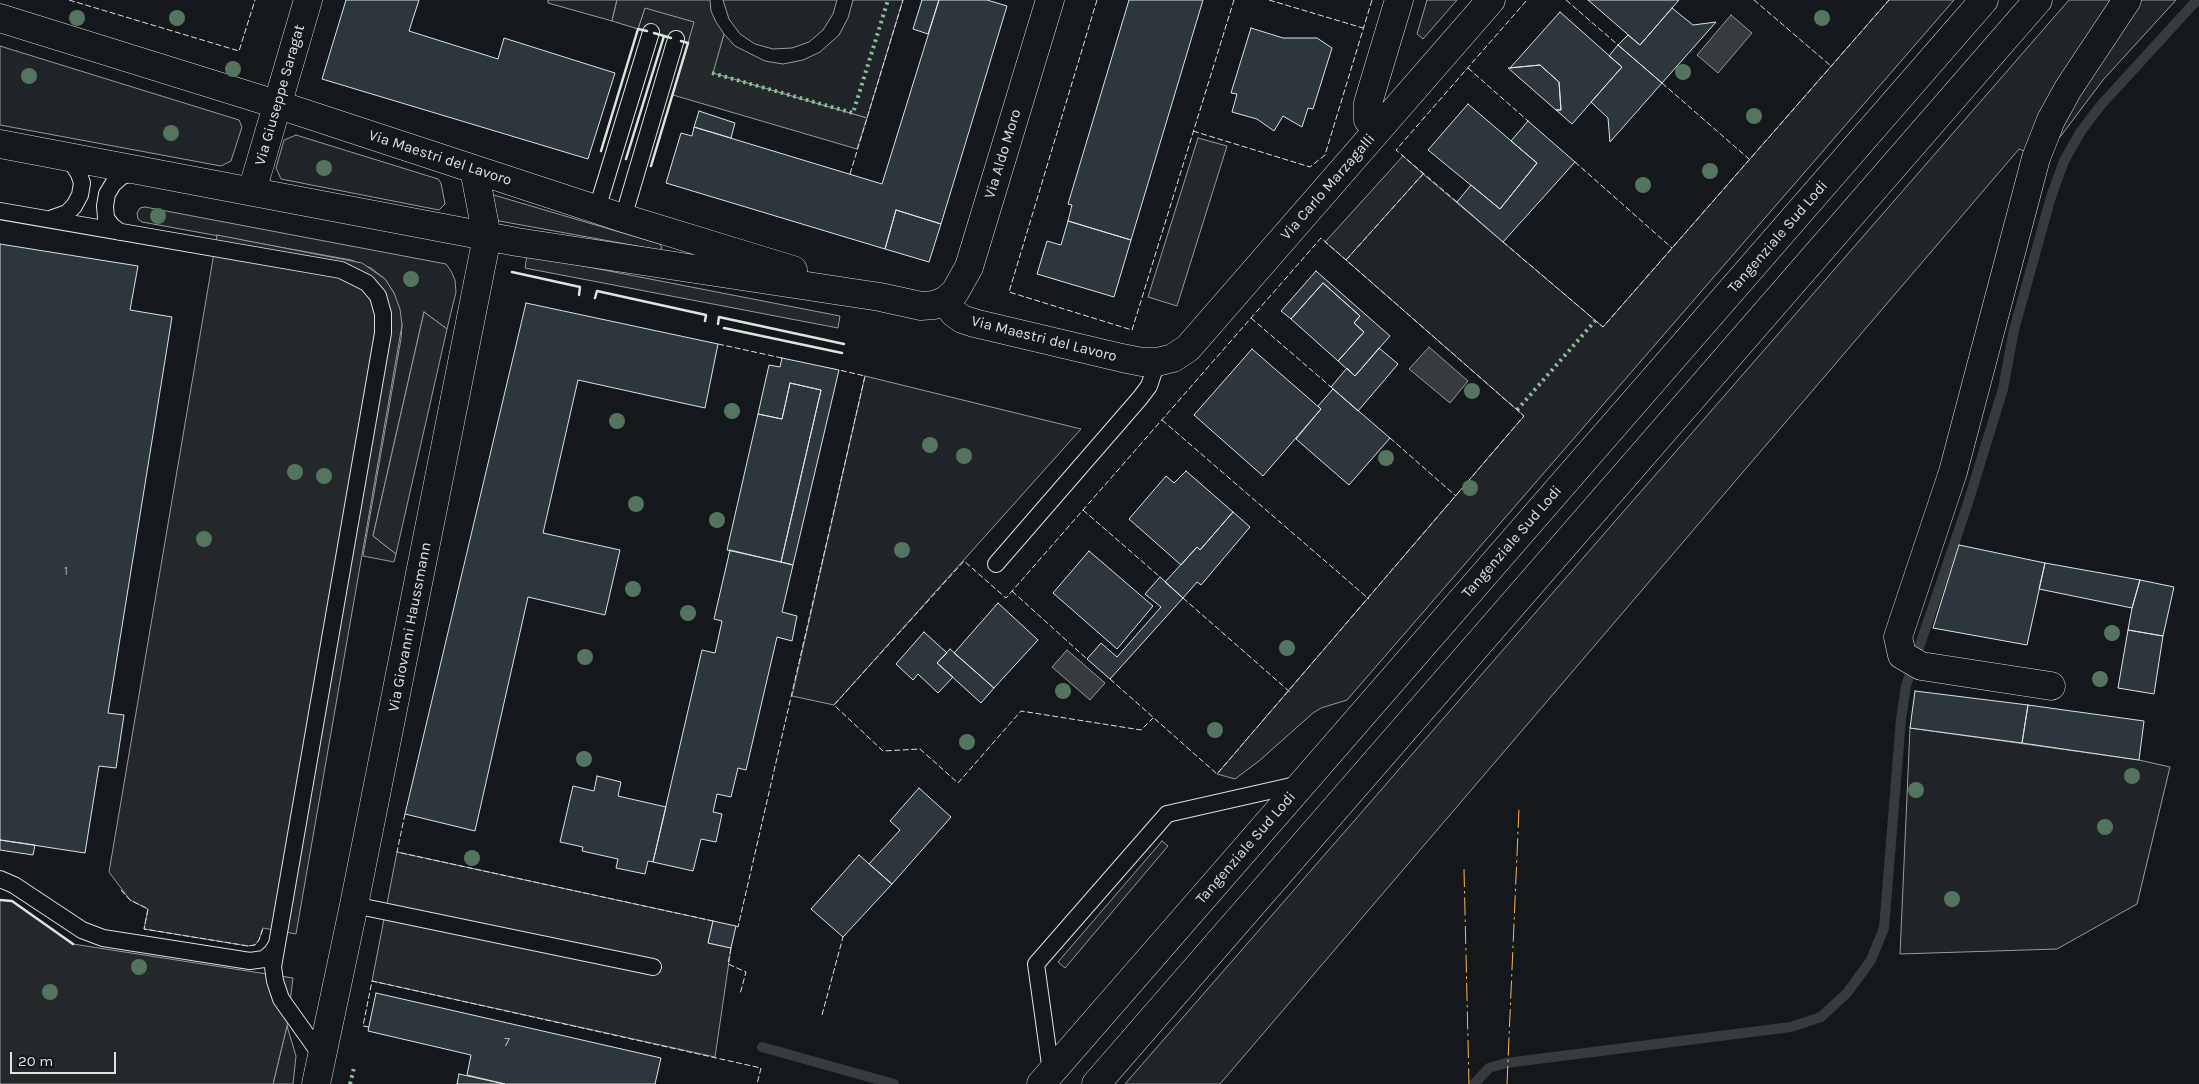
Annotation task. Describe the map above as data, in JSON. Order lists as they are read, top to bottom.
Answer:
{
  "streets": {
    "main road": [
      "Via Giuseppe Saragat",
      "Via Aldo Moro",
      "Via Maestri del Lavoro",
      "Via Carlo Marzagalli",
      "Tangenziale Sud Lodi",
      "Via Giovanni Haussmann"
    ]
  },
  "crossings": [
    ["Via Giuseppe Saragat", "Via Maestri del Lavoro"],
    ["Via Aldo Moro", "Via Maestri del Lavoro"],
    ["Via Maestri del Lavoro", "Via Carlo Marzagalli"],
    ["Via Maestri del Lavoro", "Via Giovanni Haussmann"]
  ],
  "house_numbers": ["1", "7"],
  "scale_bar": "20 m"
}
